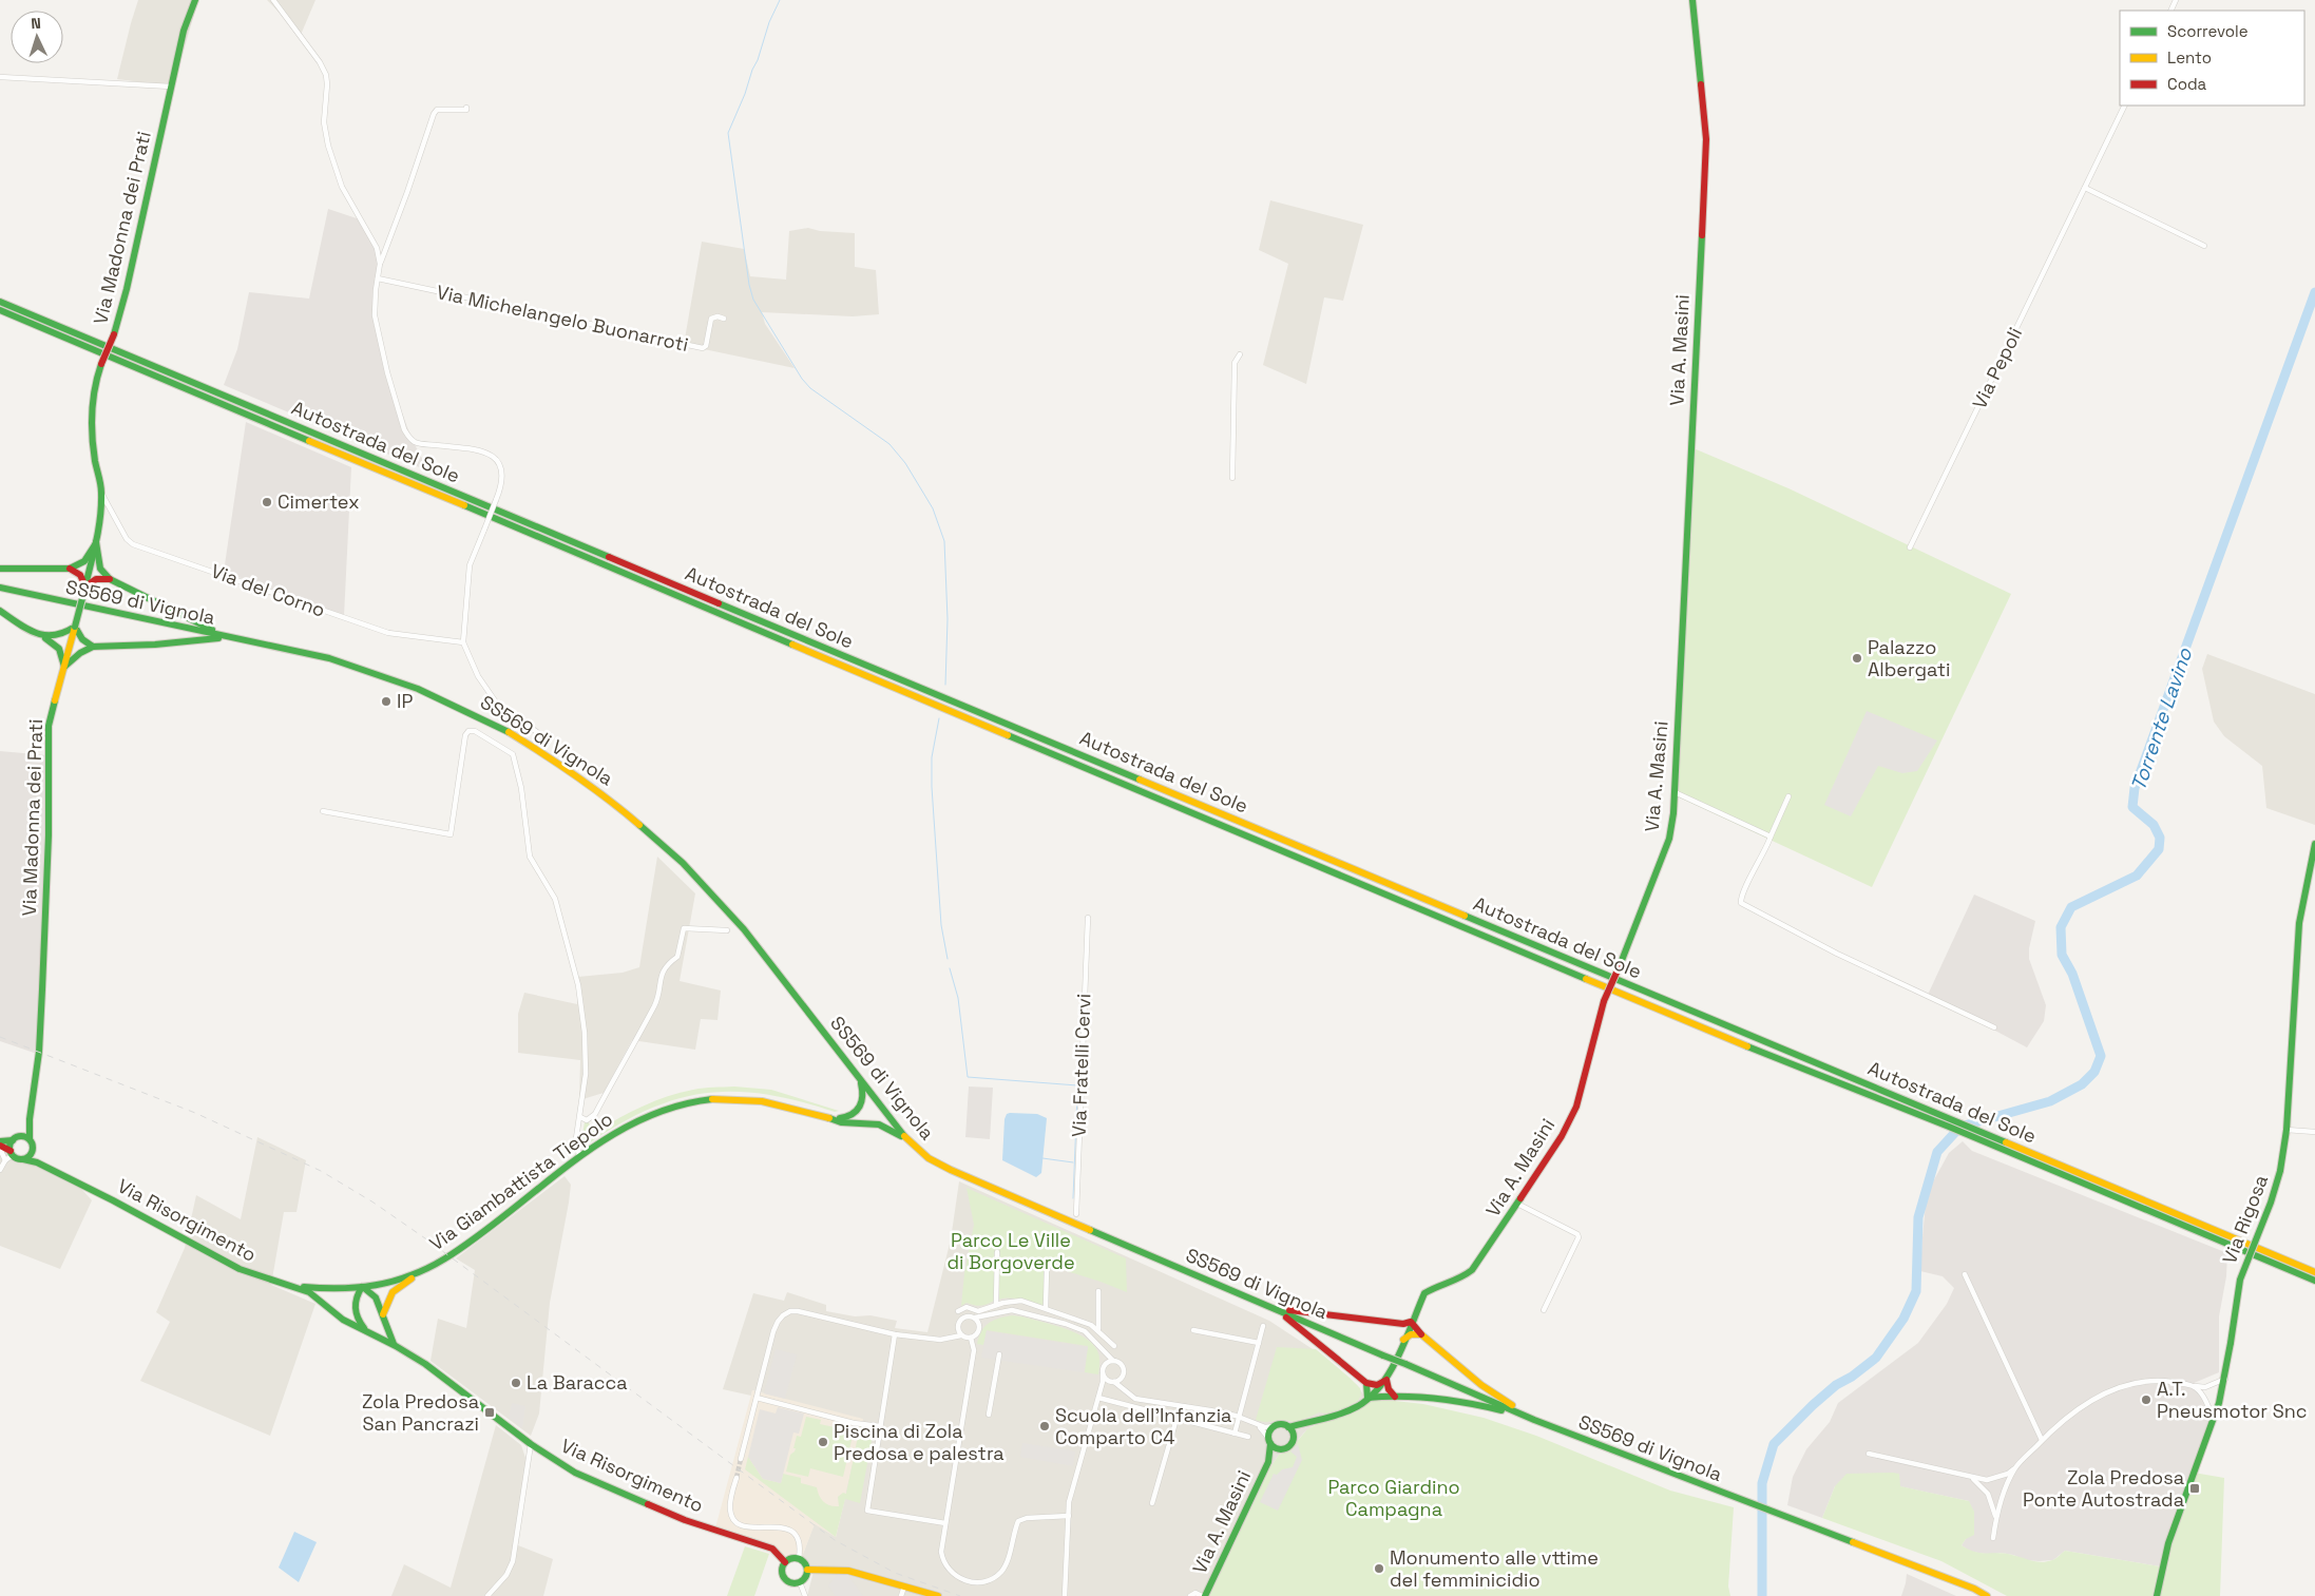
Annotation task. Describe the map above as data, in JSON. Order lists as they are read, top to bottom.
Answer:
{
  "streets": {
    "main road": [
      "Via Madonna dei Prati",
      "Via A. Masini",
      "Autostrada del Sole",
      "SS569 di Vignola",
      "Via Giambattista Tiepolo",
      "Via Rigosa",
      "Via Risorgimento"
    ],
    "street": [
      "Via Michelangelo Buonarroti",
      "Via Pepoli",
      "Via del Corno",
      "Via Fratelli Cervi"
    ]
  },
  "crossings": [
    ["Via Madonna dei Prati", "Via del Corno"],
    ["Via Madonna dei Prati", "Via Risorgimento"],
    ["SS569 di Vignola", "Via Giambattista Tiepolo"],
    ["Via Giambattista Tiepolo", "Via Risorgimento"]
  ],
  "water": ["Torrente Lavino"],
  "parks": ["Parco Le Ville di Borgoverde", "Parco Giardino Campagna"],
  "places": {
    "other": [
      "Cimertex",
      "Palazzo Albergati",
      "IP",
      "La Baracca",
      "A.T. Pneusmotor Snc",
      "Scuola dell'Infanzia Comparto C4",
      "Piscina di Zola Predosa e palestra",
      "Monumento alle vttime del femminicidio"
    ],
    "transit": ["Zola Predosa San Pancrazi", "Zola Predosa Ponte Autostrada"]
  },
  "legend": ["Scorrevole", "Lento", "Coda"],
  "north": "top"
}
